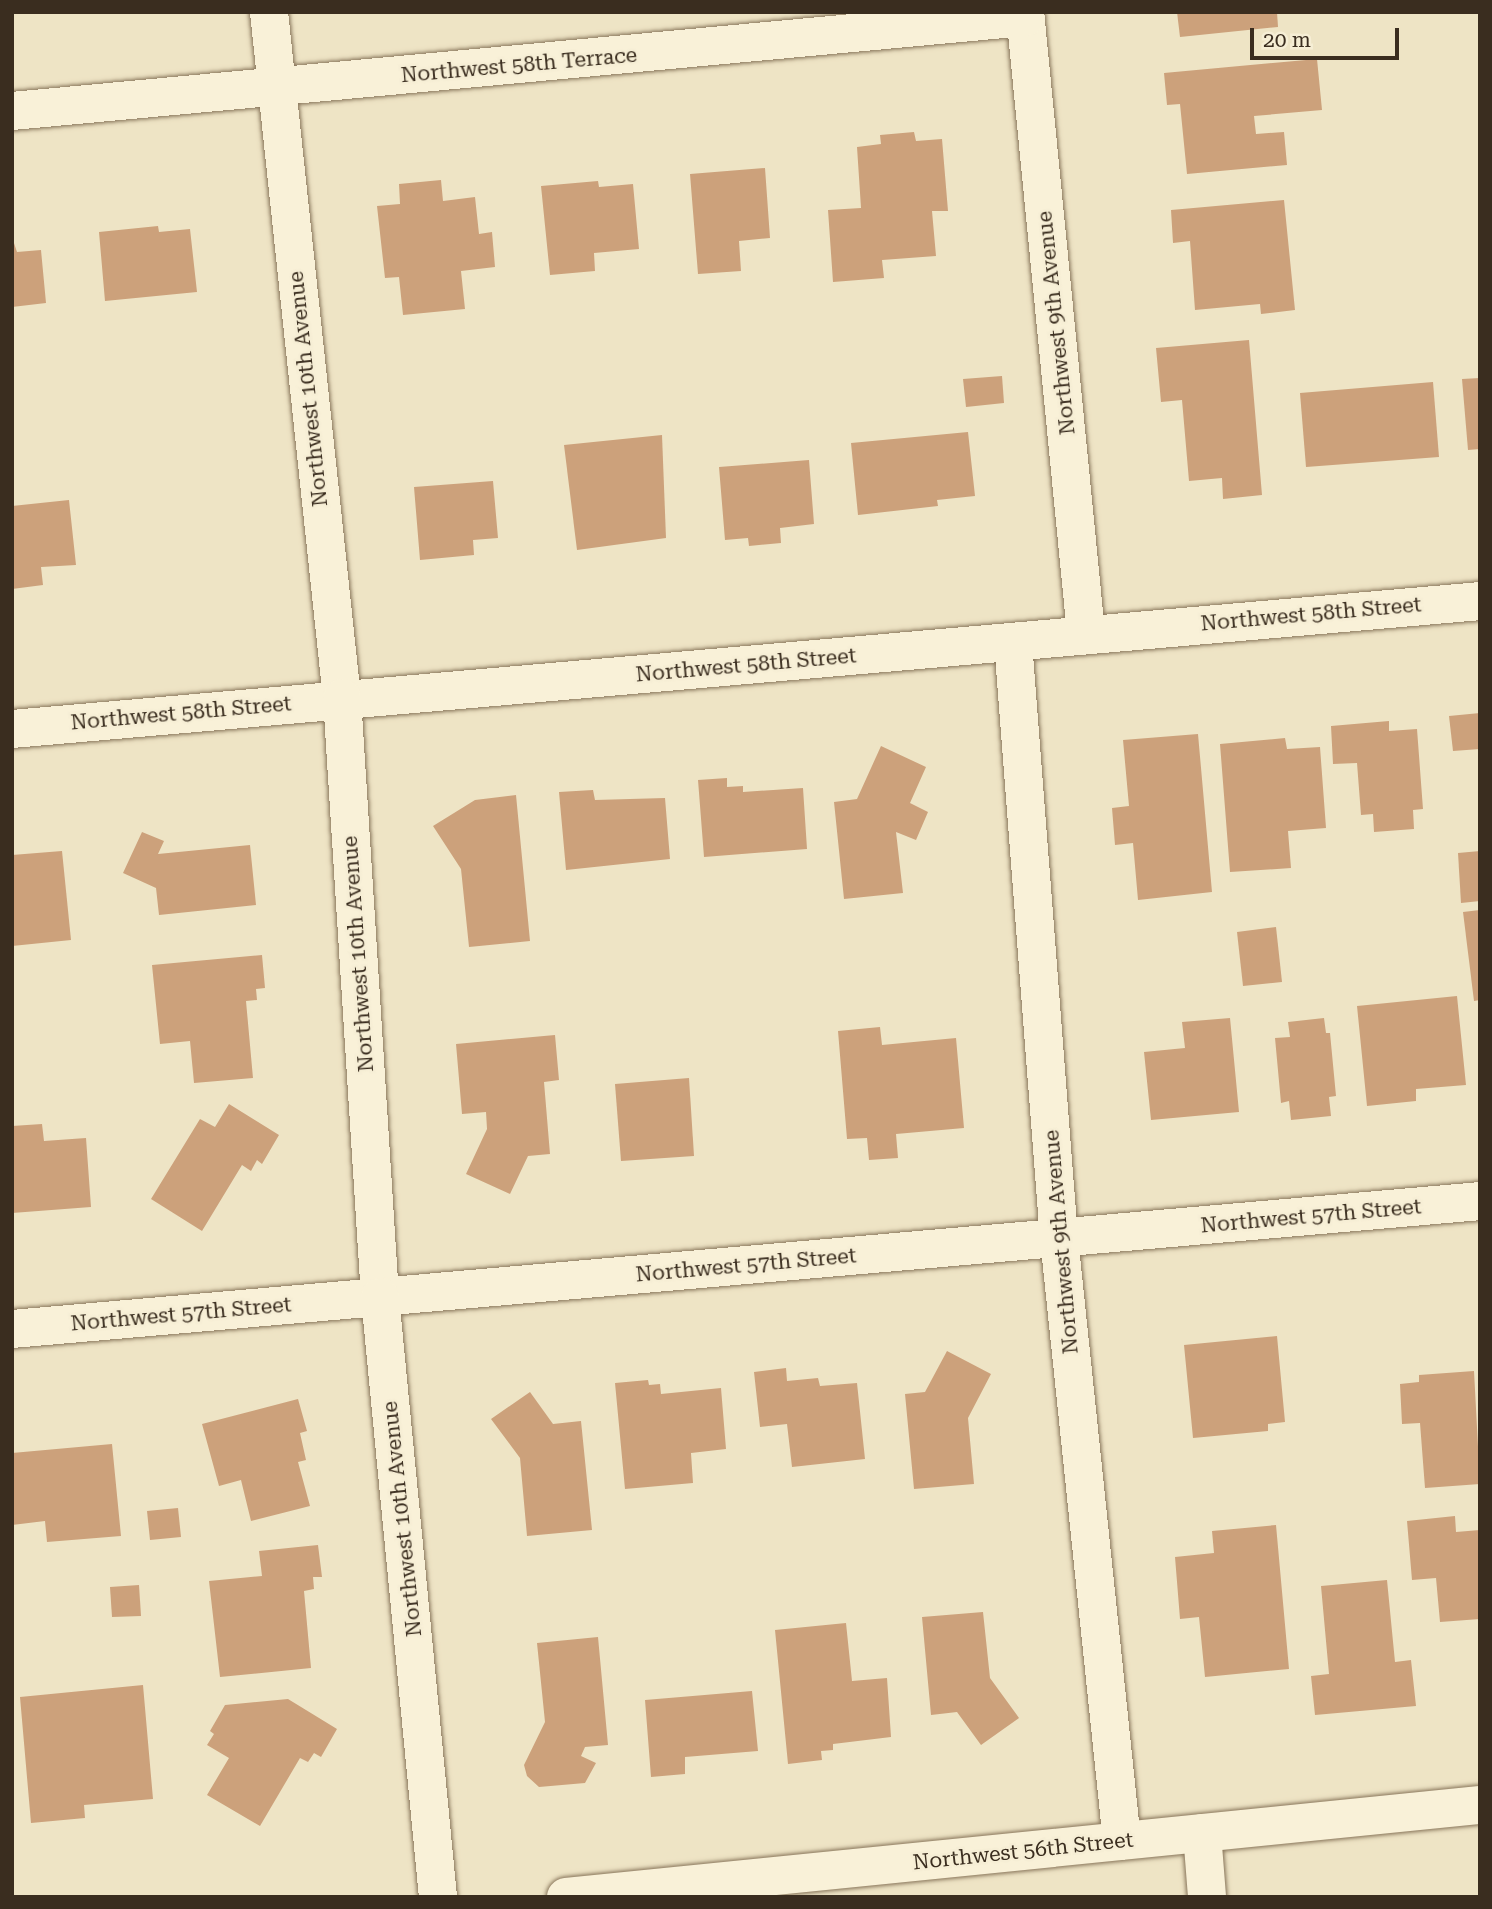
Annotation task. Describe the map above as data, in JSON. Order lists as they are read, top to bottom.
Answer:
{
  "streets": {
    "street": [
      "Northwest 58th Terrace",
      "Northwest 9th Avenue",
      "Northwest 10th Avenue",
      "Northwest 58th Street",
      "Northwest 57th Street",
      "Northwest 56th Street"
    ]
  },
  "crossings": [
    ["Northwest 58th Terrace", "Northwest 9th Avenue"],
    ["Northwest 58th Terrace", "Northwest 10th Avenue"],
    ["Northwest 9th Avenue", "Northwest 58th Street"],
    ["Northwest 9th Avenue", "Northwest 57th Street"],
    ["Northwest 9th Avenue", "Northwest 56th Street"],
    ["Northwest 10th Avenue", "Northwest 58th Street"],
    ["Northwest 10th Avenue", "Northwest 57th Street"]
  ],
  "scale_bar": "20 m"
}
